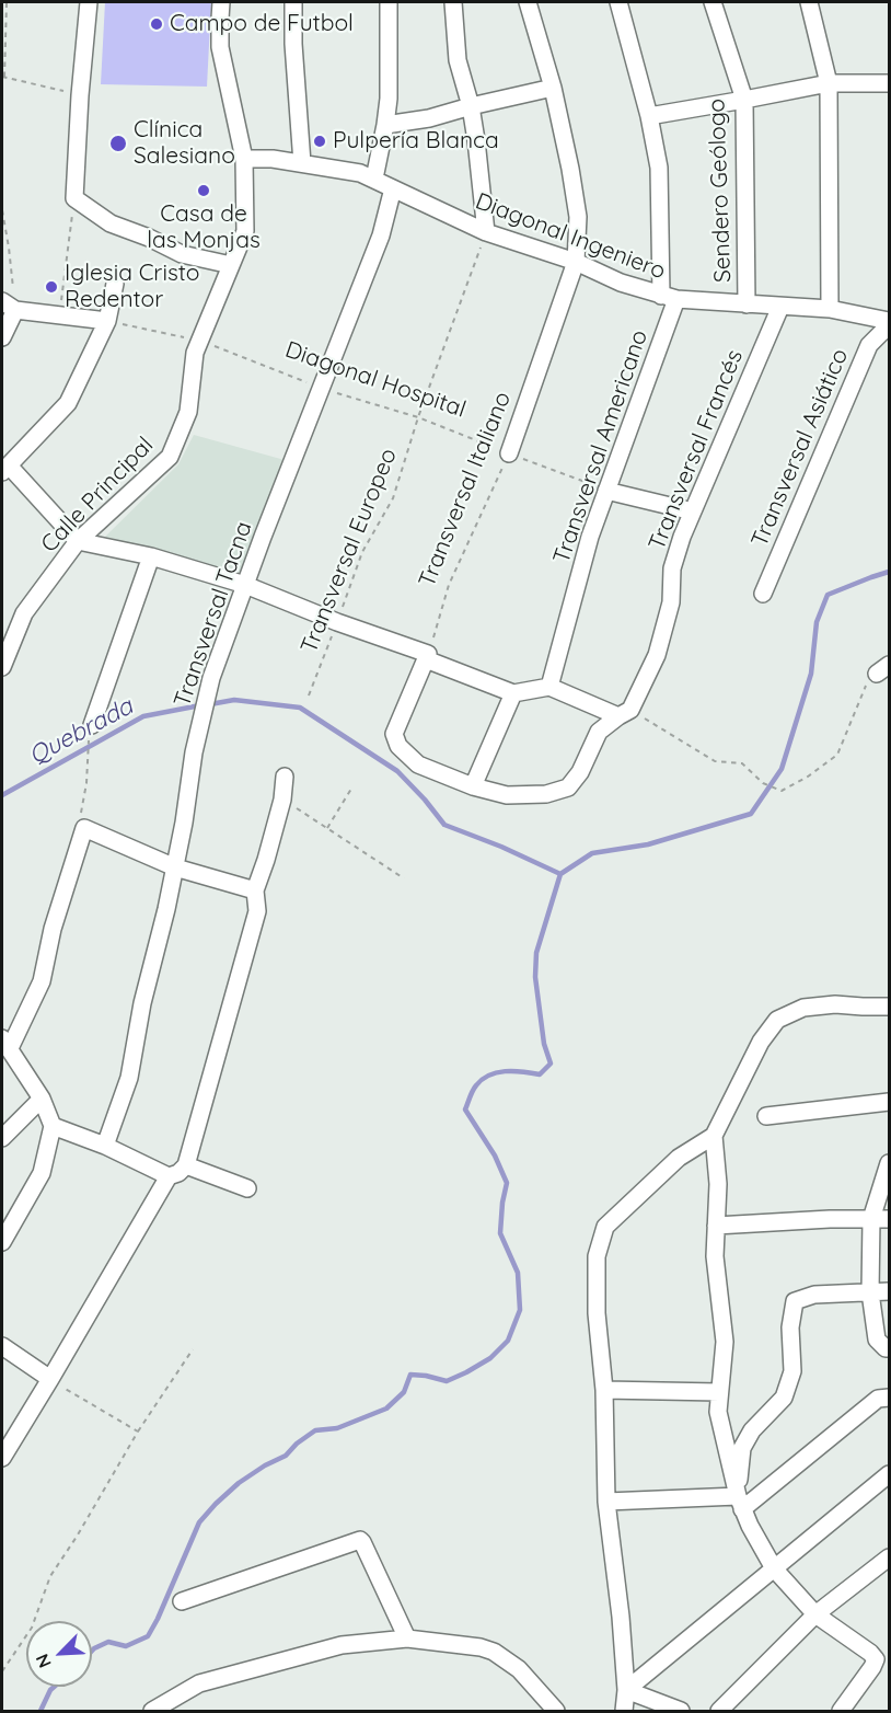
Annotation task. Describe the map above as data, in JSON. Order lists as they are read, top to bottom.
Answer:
{
  "streets": {
    "street": [
      "Sendero Geólogo",
      "Diagonal Ingeniero",
      "Transversal Americano",
      "Transversal Asiático",
      "Transversal Francés",
      "Transversal Italiano",
      "Calle Principal",
      "Transversal Tacna"
    ],
    "path": ["Diagonal Hospital", "Transversal Europeo"]
  },
  "crossings": [
    ["Sendero Geólogo", "Diagonal Ingeniero"],
    ["Diagonal Ingeniero", "Transversal Americano"],
    ["Diagonal Ingeniero", "Transversal Francés"],
    ["Diagonal Ingeniero", "Transversal Italiano"],
    ["Diagonal Ingeniero", "Calle Principal"],
    ["Diagonal Ingeniero", "Transversal Europeo"],
    ["Diagonal Ingeniero", "Transversal Tacna"],
    ["Diagonal Hospital", "Transversal Americano"],
    ["Diagonal Hospital", "Transversal Italiano"],
    ["Diagonal Hospital", "Transversal Europeo"],
    ["Diagonal Hospital", "Transversal Tacna"]
  ],
  "water": ["Quebrada"],
  "places": [
    "Campo de Futbol",
    "Pulpería Blanca",
    "Clínica Salesiano",
    "Casa de las Monjas",
    "Iglesia Cristo Redentor"
  ],
  "north": "bottom left"
}
